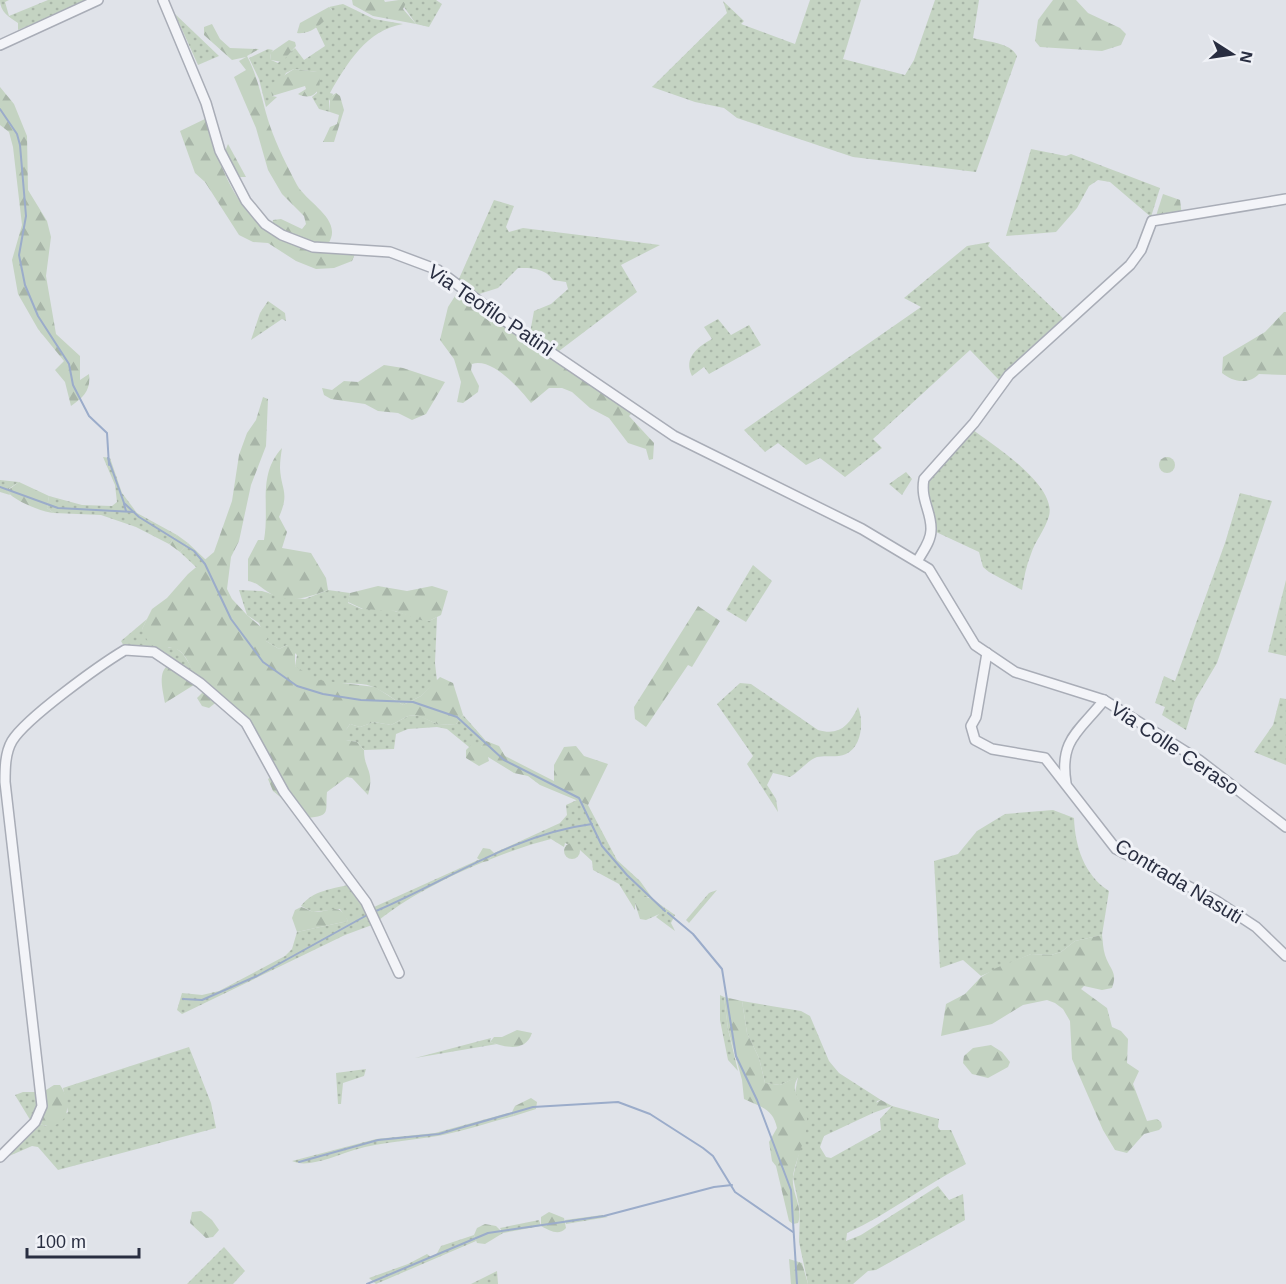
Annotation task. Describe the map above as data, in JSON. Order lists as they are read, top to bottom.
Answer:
{
  "streets": {
    "street": ["Via Teofilo Patini", "Via Colle Ceraso", "Contrada Nasuti"]
  },
  "crossings": [
    ["Via Teofilo Patini", "Via Colle Ceraso"],
    ["Via Colle Ceraso", "Contrada Nasuti"]
  ],
  "scale_bar": "100 m",
  "north": "right"
}
